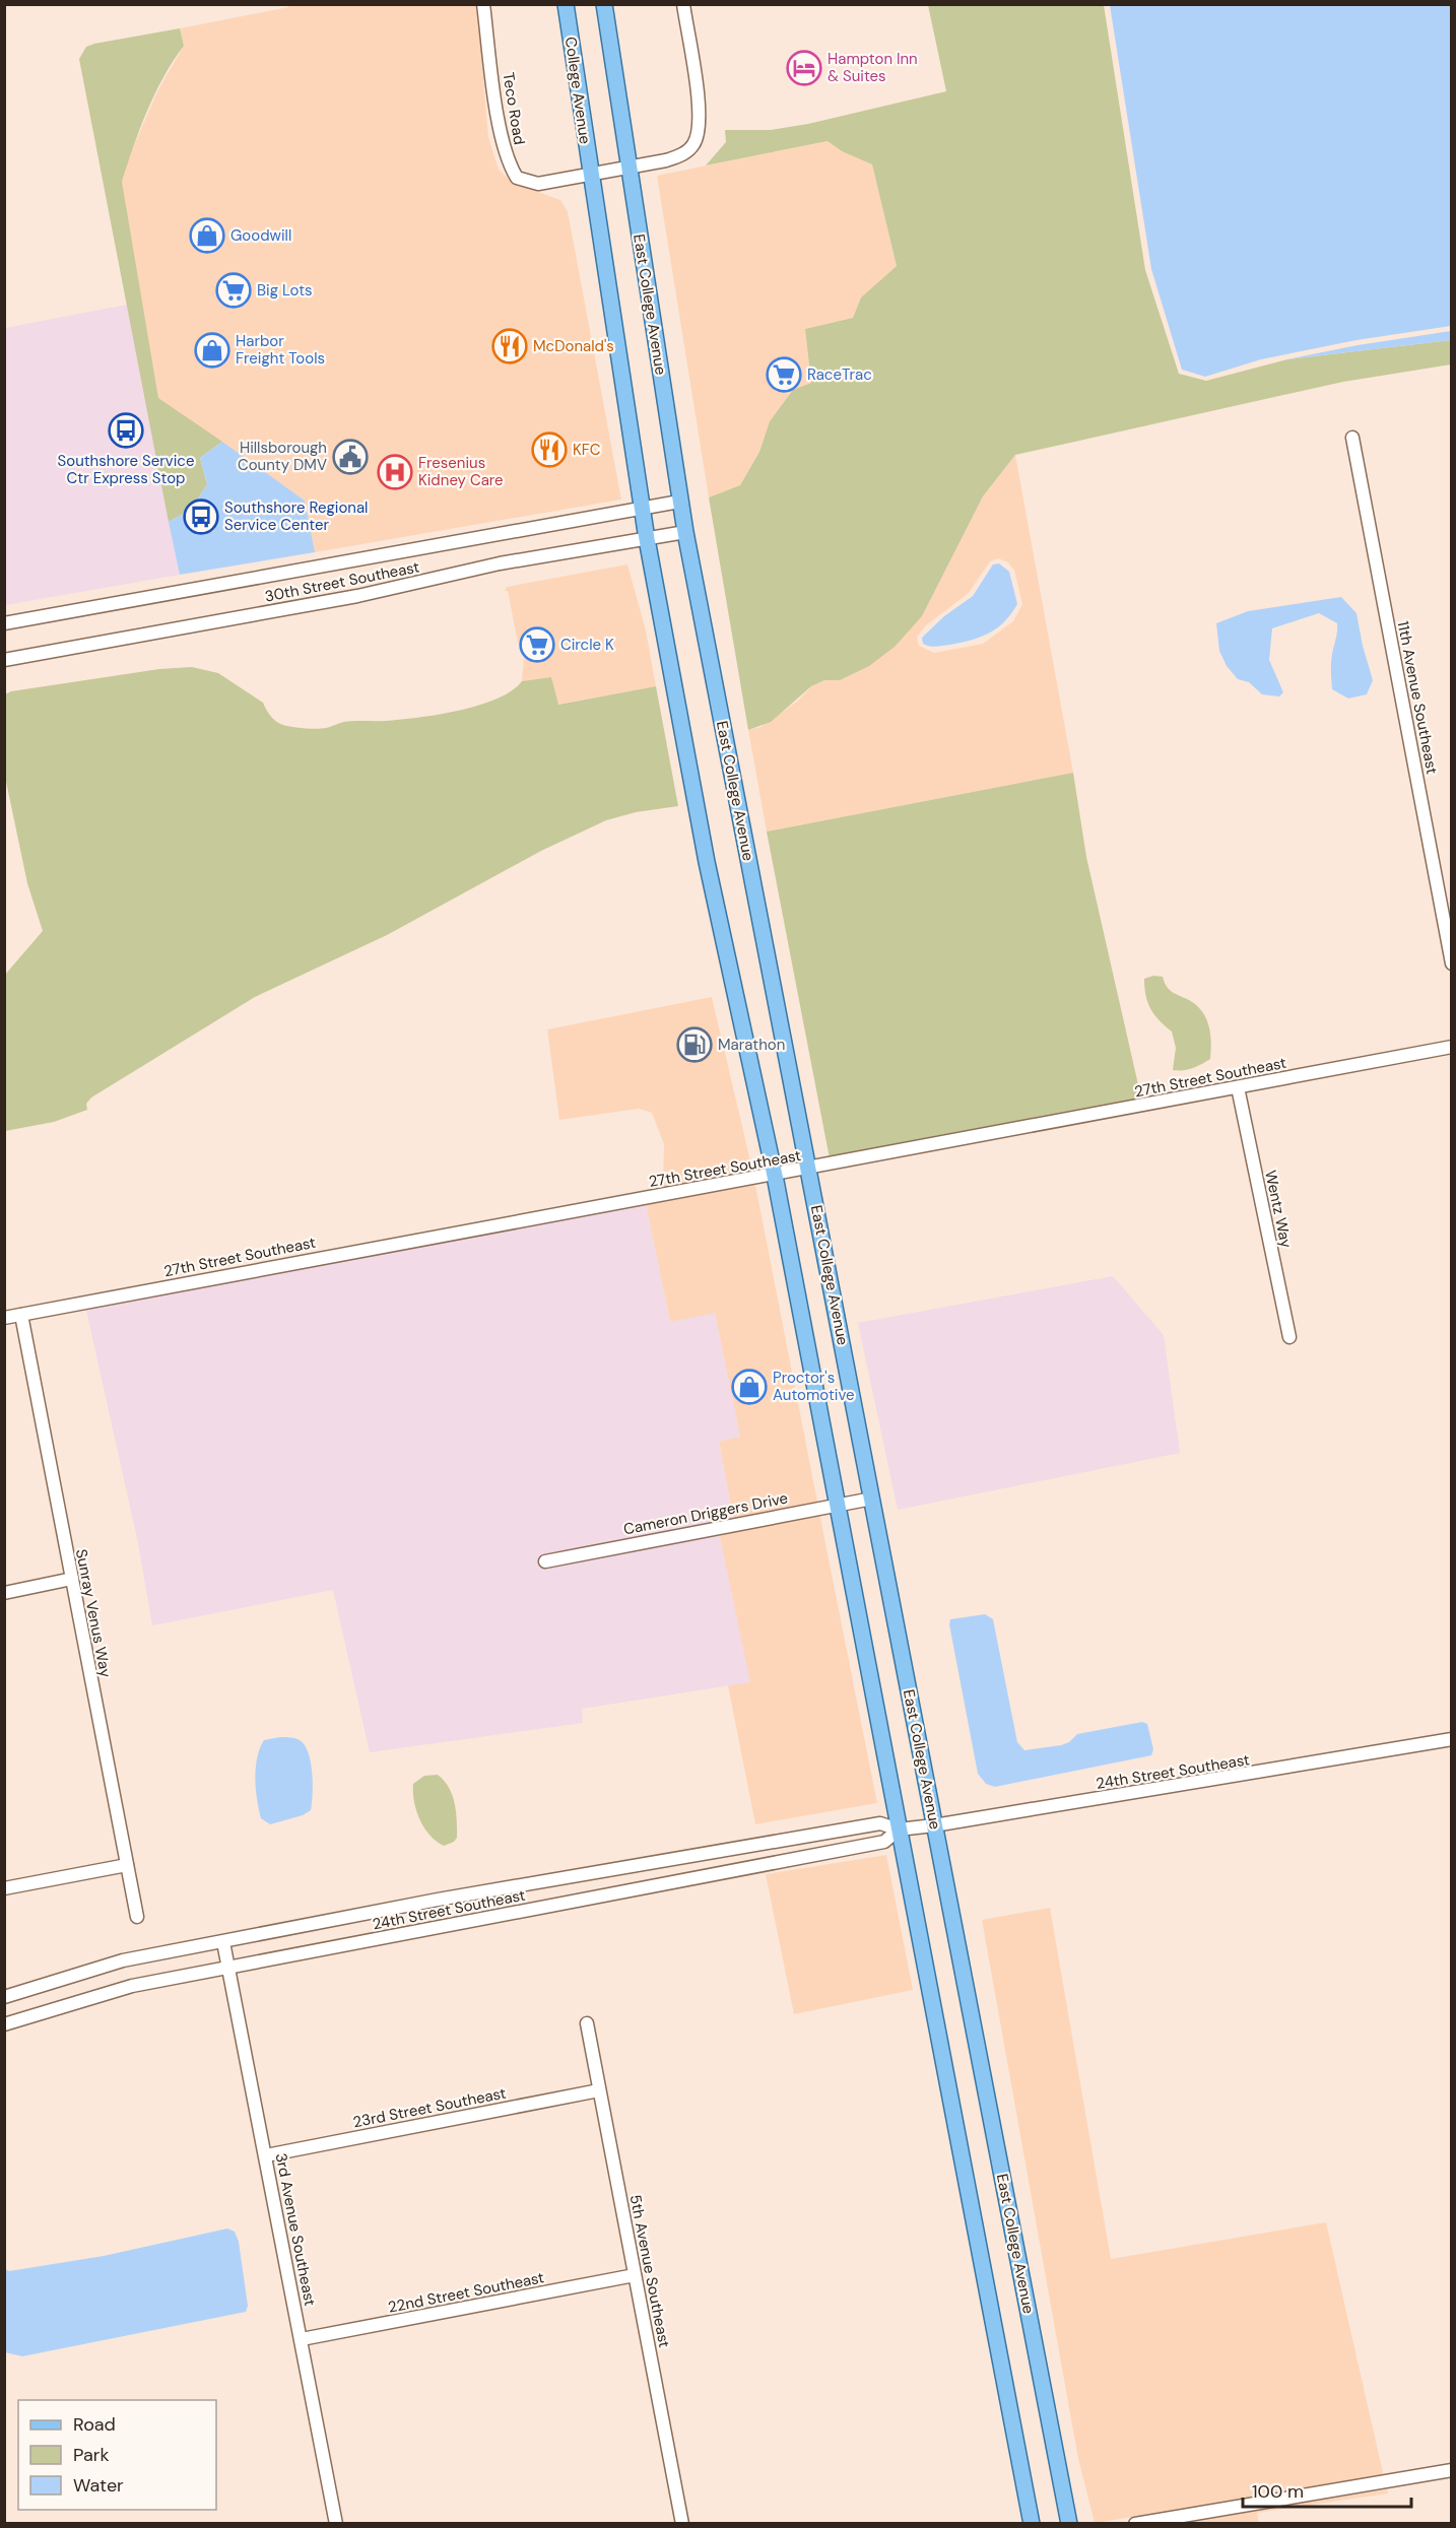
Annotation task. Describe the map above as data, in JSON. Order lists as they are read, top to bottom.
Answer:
{
  "streets": {
    "main road": ["College Avenue", "East College Avenue"],
    "street": [
      "Teco Road",
      "30th Street Southeast",
      "11th Avenue Southeast",
      "27th Street Southeast",
      "Wentz Way",
      "Cameron Driggers Drive",
      "Sunray Venus Way",
      "24th Street Southeast",
      "23rd Street Southeast",
      "3rd Avenue Southeast",
      "5th Avenue Southeast",
      "22nd Street Southeast"
    ]
  },
  "crossings": [
    ["College Avenue", "Teco Road"],
    ["East College Avenue", "30th Street Southeast"],
    ["East College Avenue", "27th Street Southeast"],
    ["East College Avenue", "Cameron Driggers Drive"],
    ["East College Avenue", "24th Street Southeast"],
    ["27th Street Southeast", "Wentz Way"],
    ["27th Street Southeast", "Sunray Venus Way"],
    ["24th Street Southeast", "3rd Avenue Southeast"],
    ["23rd Street Southeast", "3rd Avenue Southeast"],
    ["23rd Street Southeast", "5th Avenue Southeast"],
    ["3rd Avenue Southeast", "22nd Street Southeast"],
    ["5th Avenue Southeast", "22nd Street Southeast"]
  ],
  "places": {
    "hotel": ["Hampton Inn & Suites"],
    "shop": ["Goodwill", "Harbor Freight Tools", "Proctor's Automotive"],
    "supermarket": ["Big Lots", "RaceTrac", "Circle K"],
    "restaurant": ["McDonald's", "KFC"],
    "bus stop": ["Southshore Service Ctr Express Stop", "Southshore Regional Service Center"],
    "public building": ["Hillsborough County DMV"],
    "hospital": ["Fresenius Kidney Care"],
    "fuel station": ["Marathon"]
  },
  "legend": ["Road", "Park", "Water"],
  "scale_bar": "100 m"
}
